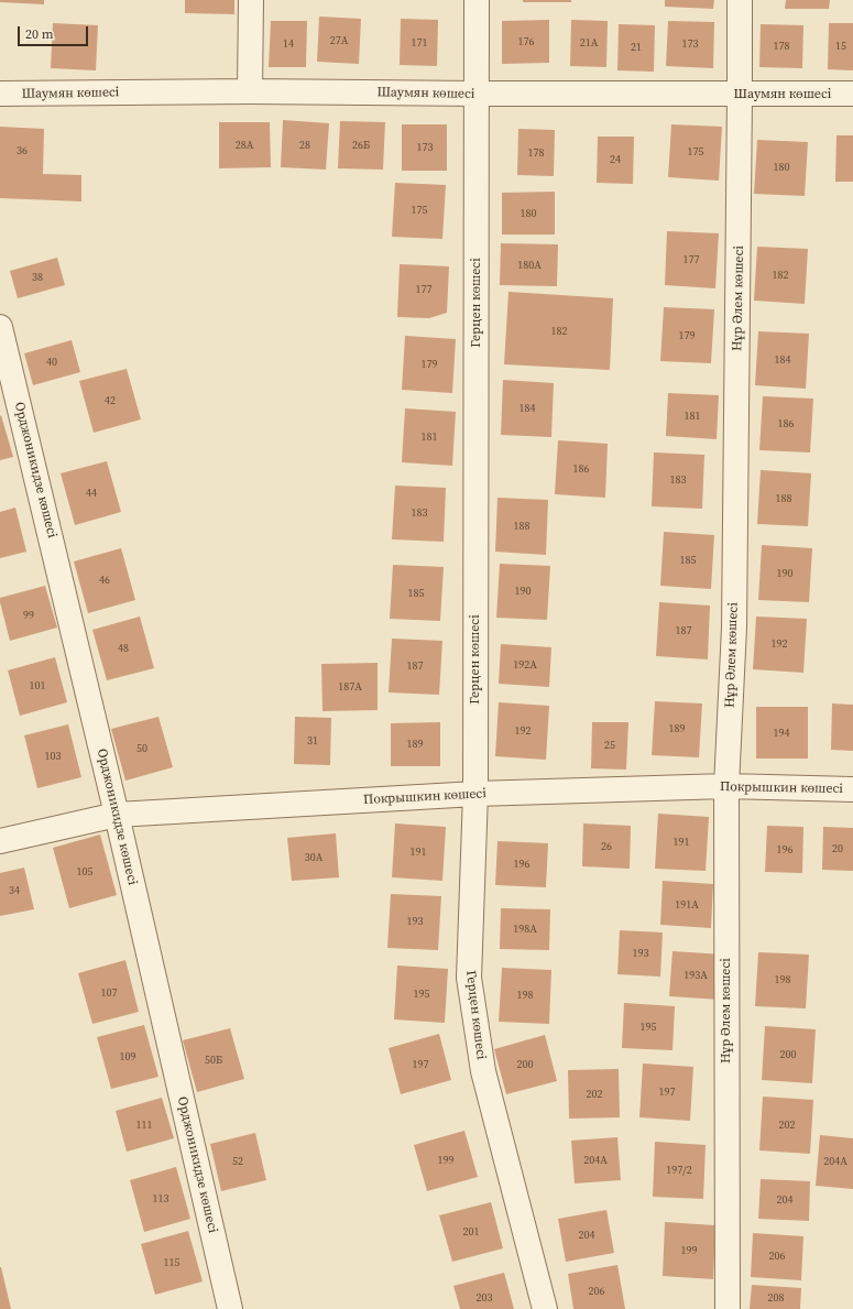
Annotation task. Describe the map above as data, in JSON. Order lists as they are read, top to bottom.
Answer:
{
  "streets": {
    "street": [
      "Шаумян көшесі",
      "Нұр Әлем көшесі",
      "Герцен көшесі",
      "Орджоникидзе көшесі",
      "Покрышкин көшесі"
    ]
  },
  "crossings": [
    ["Шаумян көшесі", "Нұр Әлем көшесі"],
    ["Шаумян көшесі", "Герцен көшесі"],
    ["Нұр Әлем көшесі", "Покрышкин көшесі"],
    ["Герцен көшесі", "Покрышкин көшесі"],
    ["Орджоникидзе көшесі", "Покрышкин көшесі"]
  ],
  "house_numbers": [
    "27А",
    "176",
    "171",
    "21А",
    "14",
    "173",
    "178",
    "15",
    "21",
    "28А",
    "28",
    "26Б",
    "173",
    "36",
    "175",
    "178",
    "24",
    "180",
    "175",
    "180",
    "177",
    "180А",
    "182",
    "38",
    "177",
    "182",
    "179",
    "184",
    "40",
    "179",
    "42",
    "184",
    "181",
    "186",
    "181",
    "186",
    "183",
    "44",
    "188",
    "183",
    "188",
    "185",
    "190",
    "46",
    "190",
    "185",
    "99",
    "187",
    "192",
    "48",
    "192А",
    "187",
    "101",
    "187А",
    "189",
    "192",
    "194",
    "31",
    "189",
    "25",
    "50",
    "103",
    "191",
    "26",
    "20",
    "196",
    "191",
    "30А",
    "196",
    "105",
    "34",
    "191А",
    "193",
    "198А",
    "193",
    "193А",
    "198",
    "107",
    "195",
    "198",
    "195",
    "200",
    "109",
    "50Б",
    "197",
    "200",
    "197",
    "202",
    "111",
    "202",
    "199",
    "204А",
    "52",
    "204А",
    "197/2",
    "113",
    "204",
    "201",
    "204",
    "199",
    "206",
    "115",
    "206",
    "203",
    "208"
  ],
  "scale_bar": "20 m"
}
